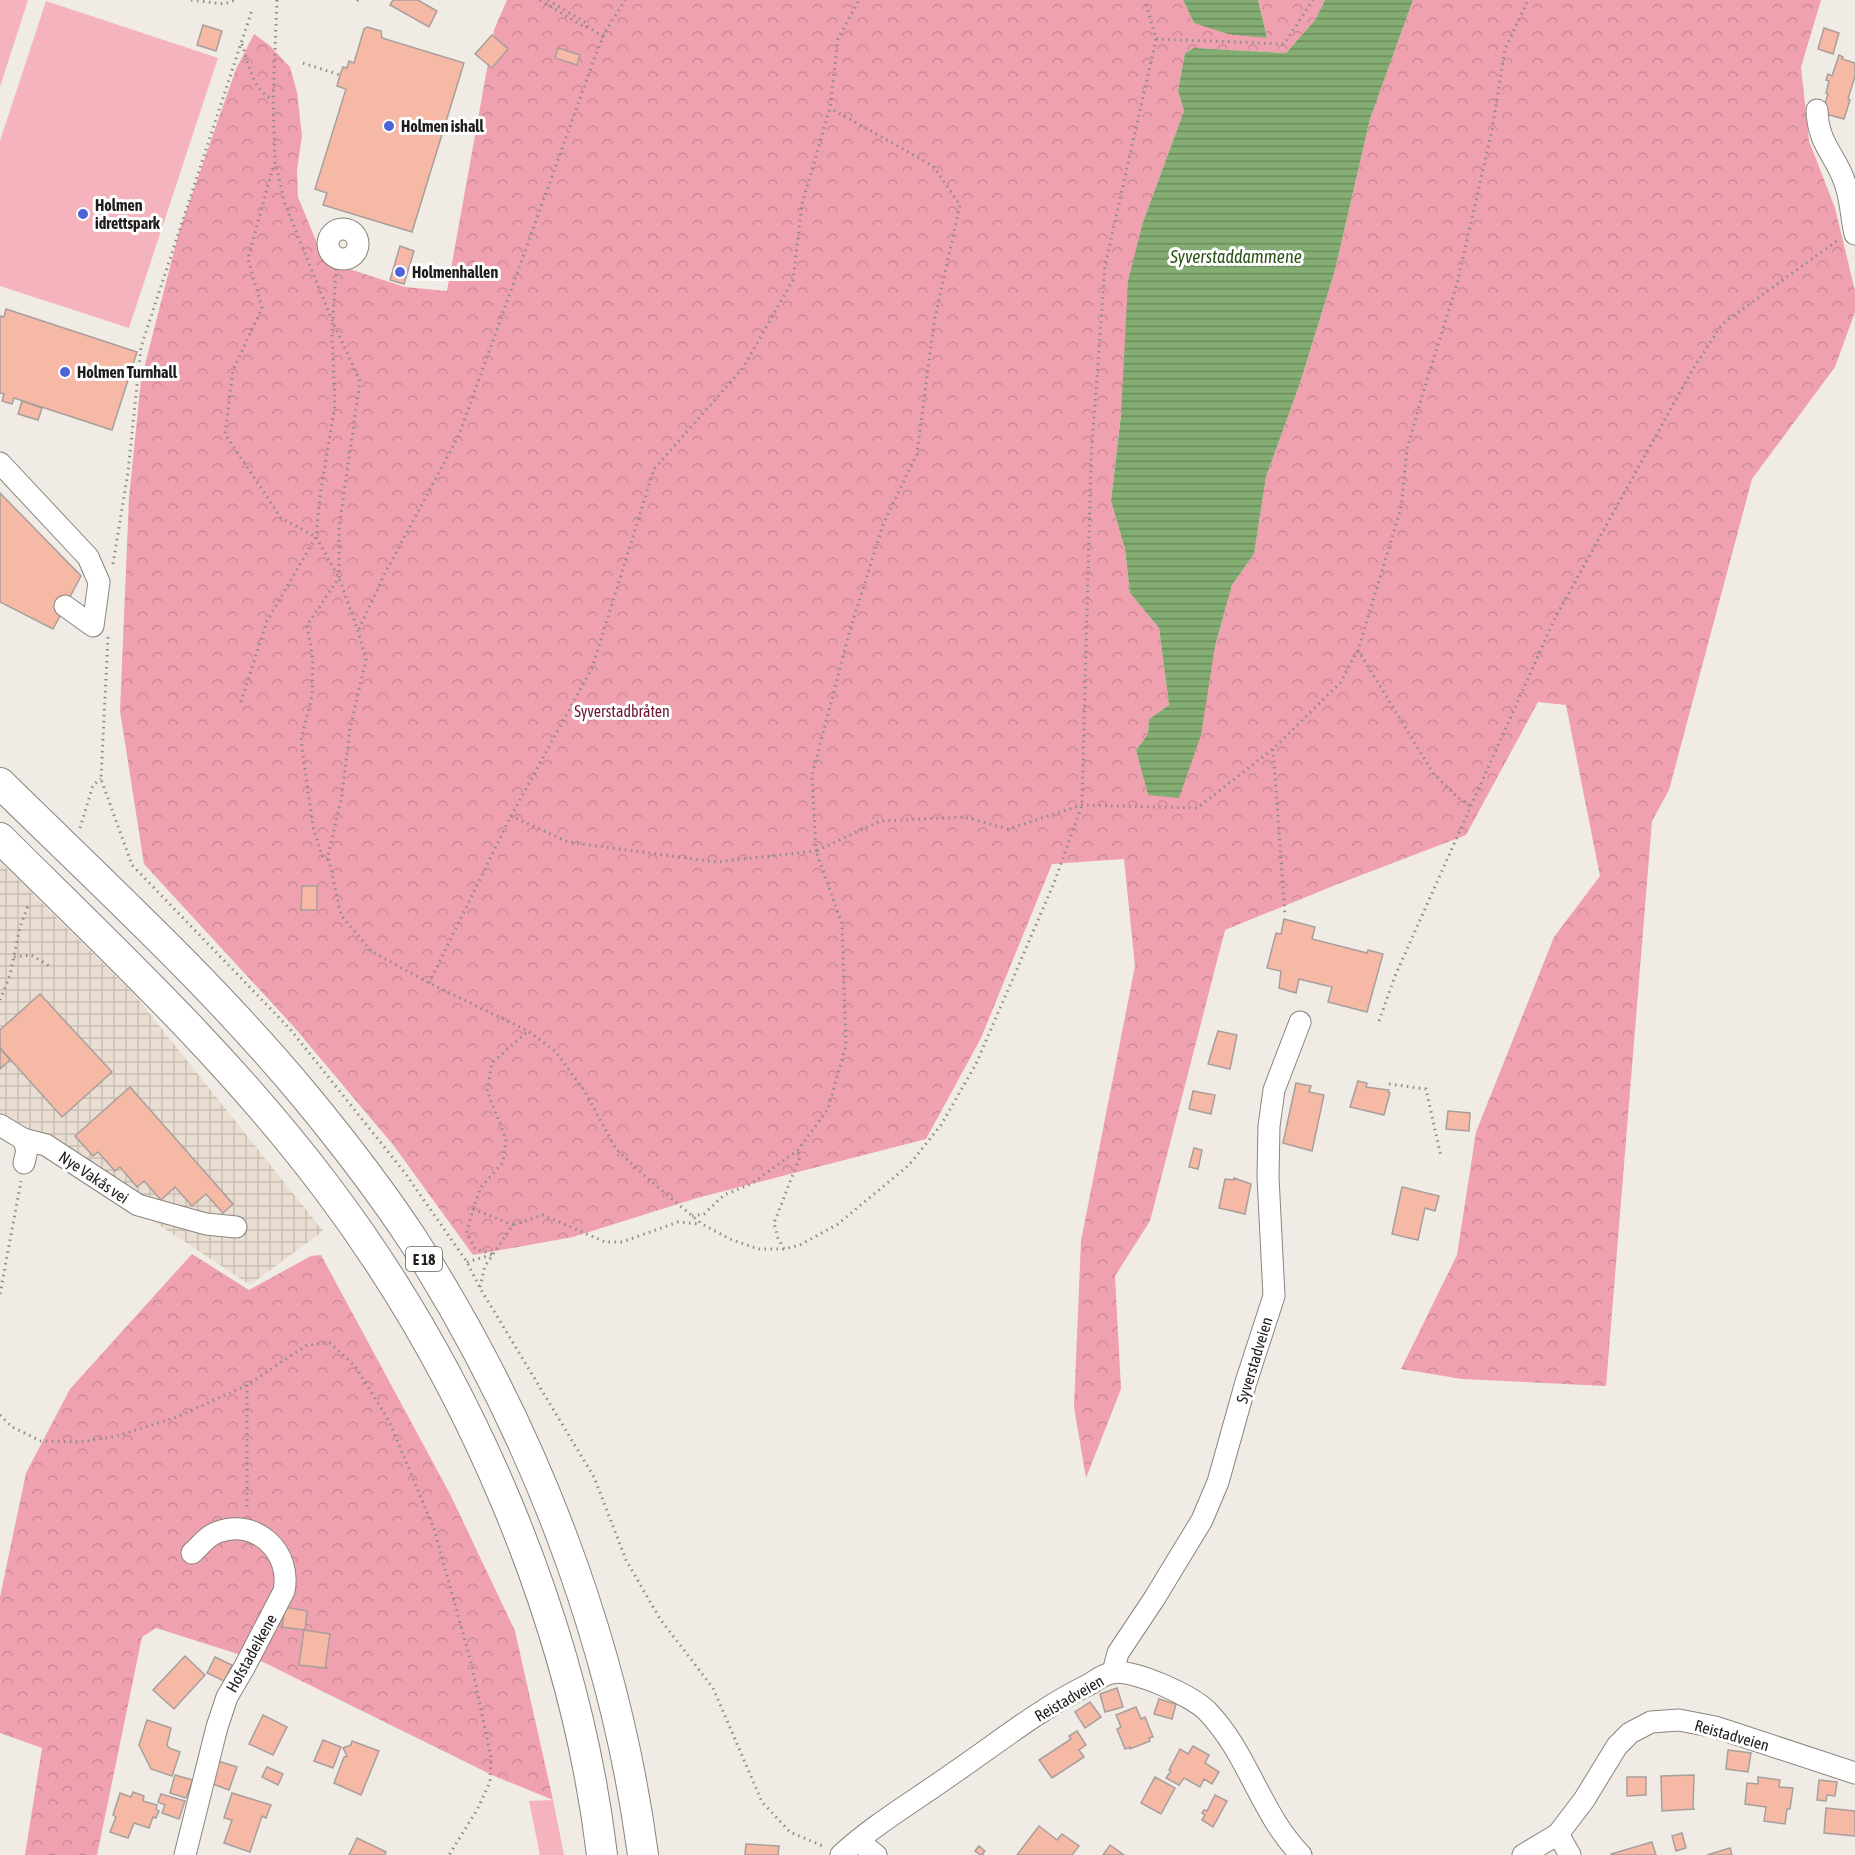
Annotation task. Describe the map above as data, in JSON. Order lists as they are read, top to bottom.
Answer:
{
  "streets": {
    "highway": ["E 18"],
    "street": [
      "Nye Vakås vei",
      "Syverstadveien",
      "Hofstadeikene",
      "Reistadveien"
    ]
  },
  "crossings": [
    ["Syverstadveien", "Reistadveien"]
  ],
  "water": ["Syverstaddammene"],
  "parks": ["Syverstadbråten"],
  "places": [
    "Holmen ishall",
    "Holmen idrettspark",
    "Holmenhallen",
    "Holmen Turnhall"
  ]
}
